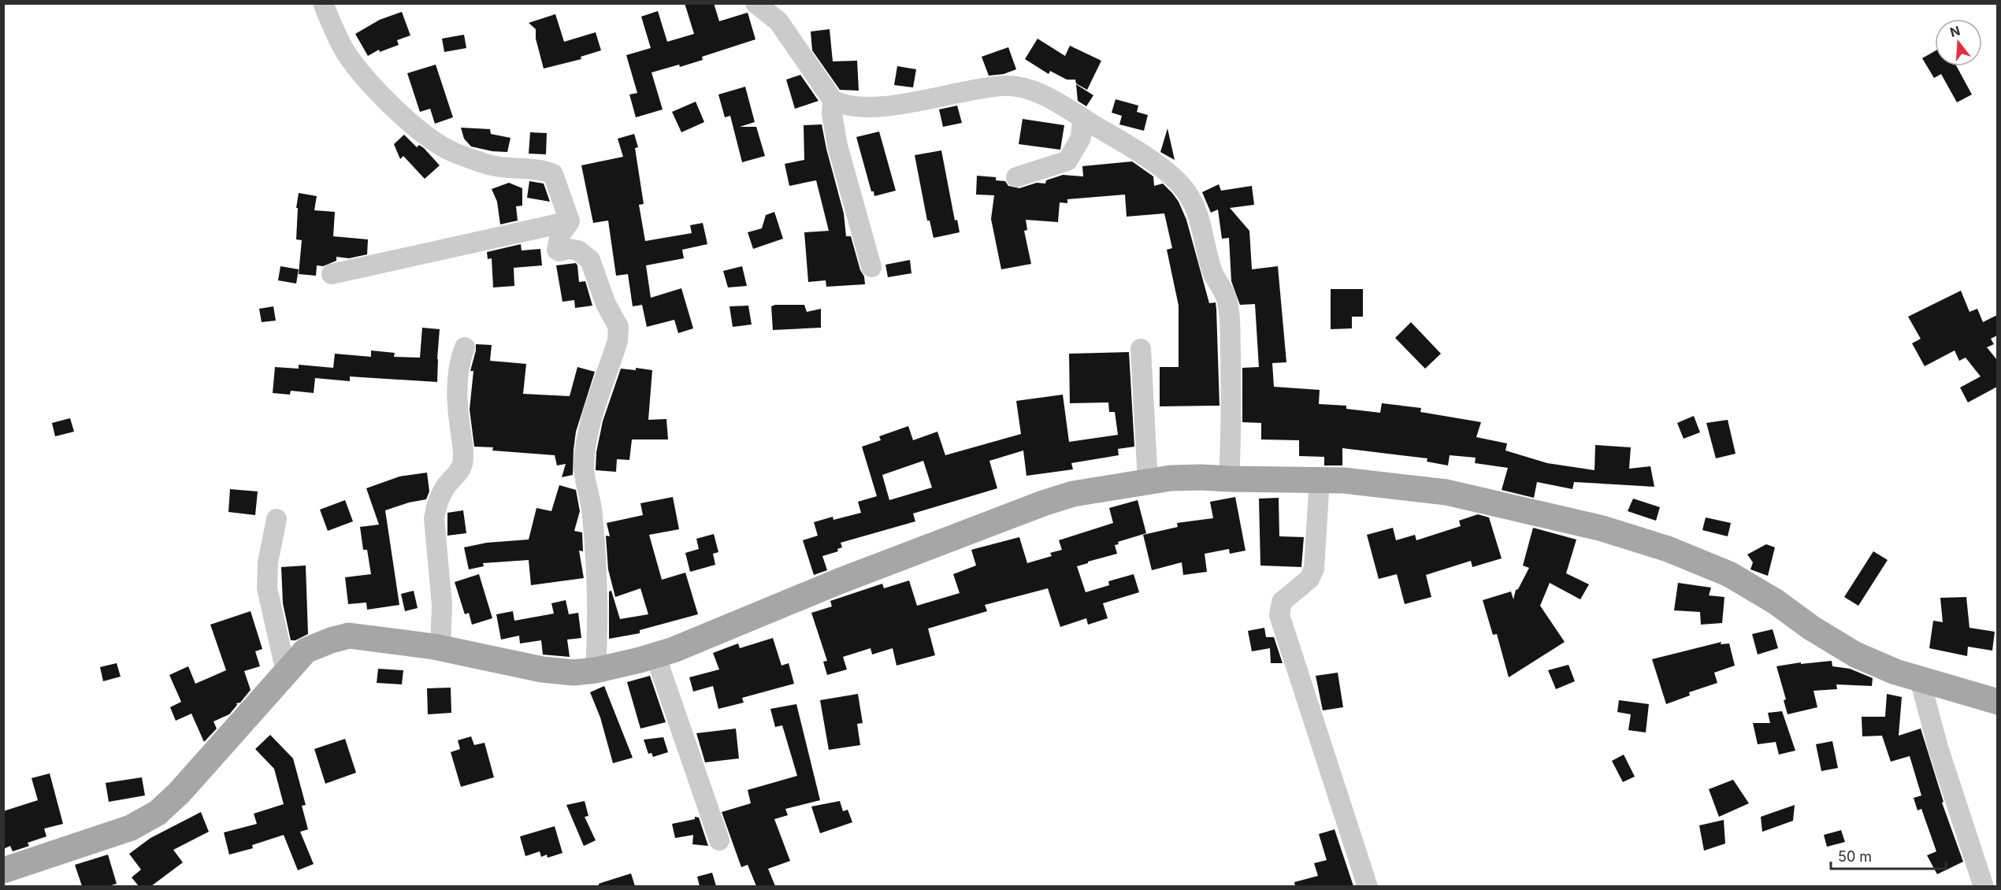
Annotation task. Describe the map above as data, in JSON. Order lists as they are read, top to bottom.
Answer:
{
  "scale_bar": "50 m",
  "north": "top"
}
